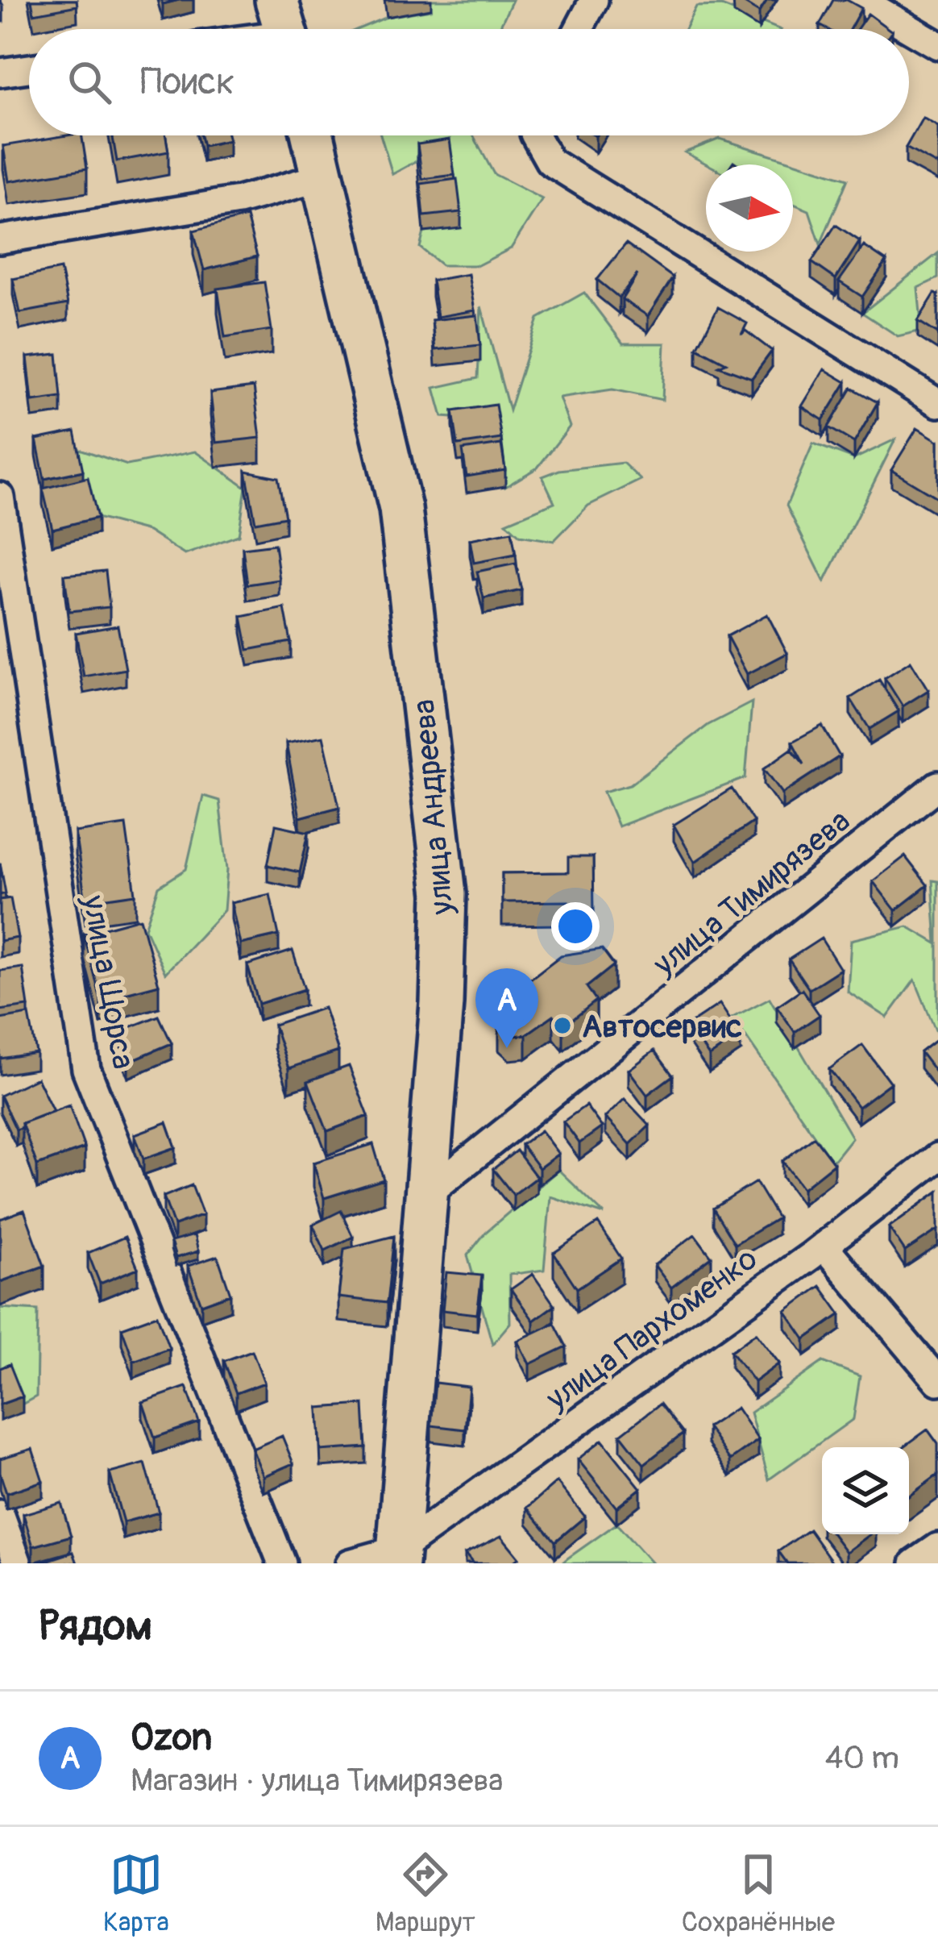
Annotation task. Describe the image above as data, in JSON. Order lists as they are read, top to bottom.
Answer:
{
  "streets": {
    "main road": ["улица Андреева"],
    "street": ["улица Тимирязева", "улица Щорса", "улица Пархоменко"]
  },
  "crossings": [
    ["улица Андреева", "улица Тимирязева"],
    ["улица Андреева", "улица Пархоменко"]
  ],
  "places": ["Автосервис"],
  "north": "right",
  "page": {
    "search": "Поиск",
    "pins": "A",
    "heading": "Рядом",
    "list": [
      {
        "mark": "A",
        "name": "Ozon",
        "note": "Магазин · улица Тимирязева",
        "value": "40 m"
      }
    ],
    "nav": ["Карта", "Маршрут", "Сохранённые"]
  }
}
